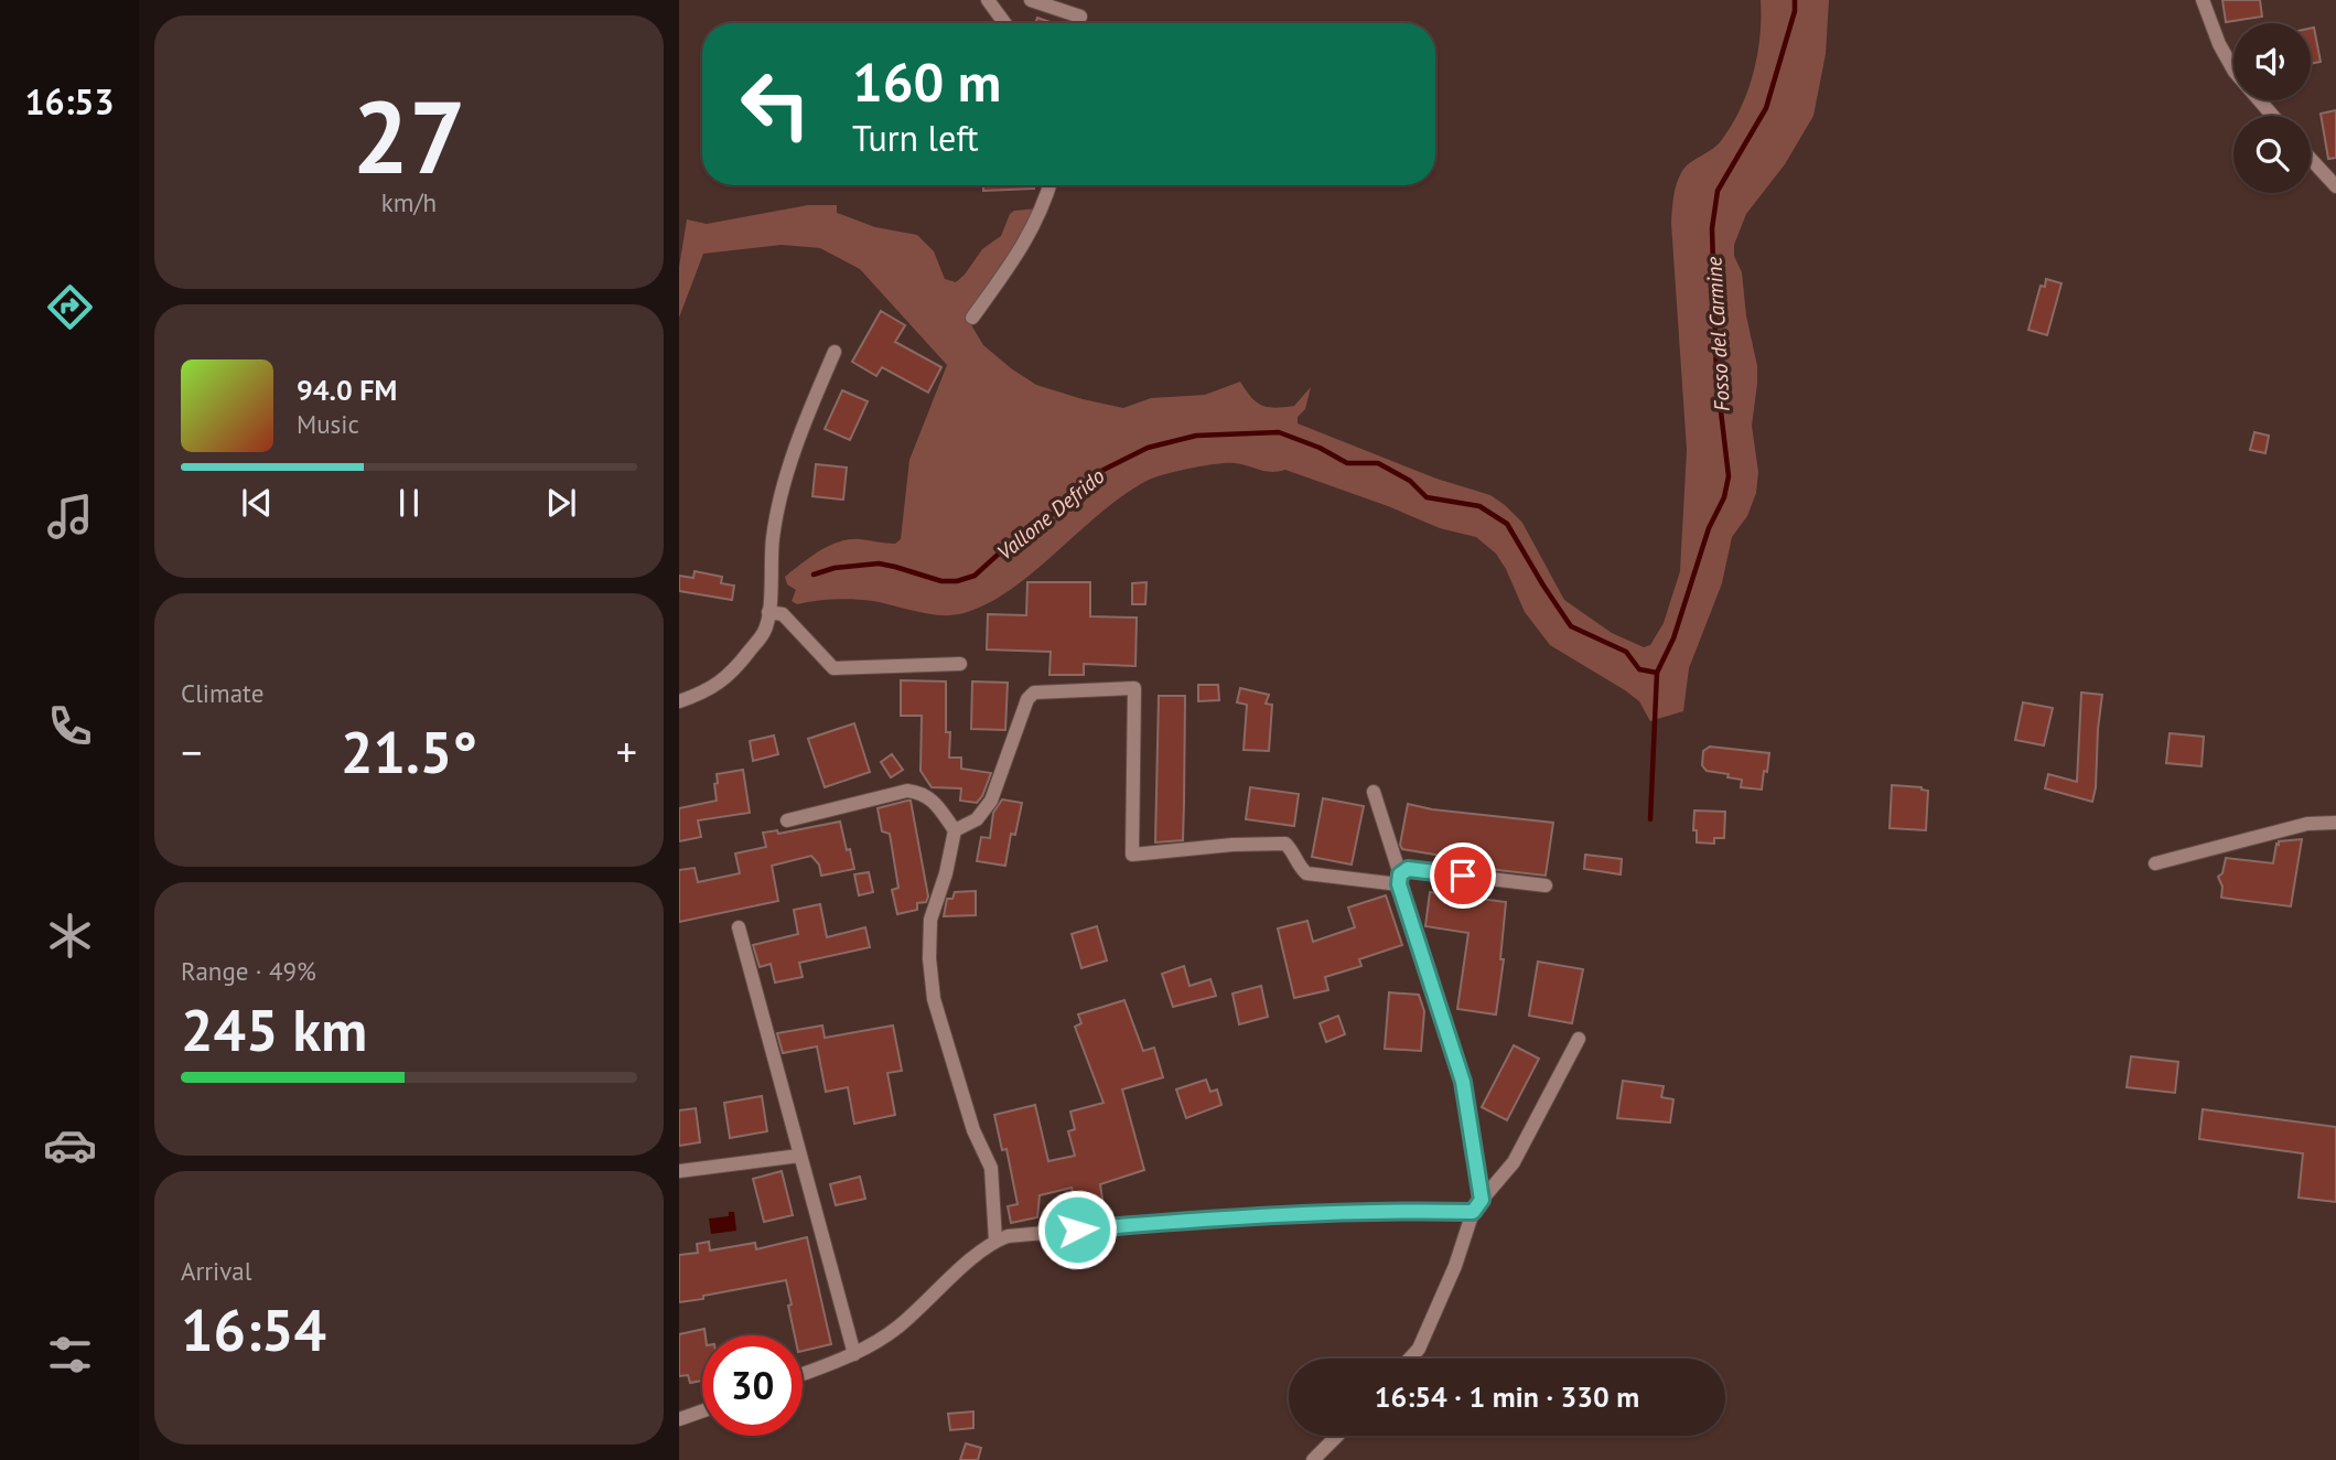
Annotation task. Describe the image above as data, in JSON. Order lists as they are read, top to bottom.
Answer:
{
  "water": ["Fosso del Carmine", "Vallone Defrido"],
  "page": {
    "tabs": "16:53",
    "tile": [
      ["27", "km/h"],
      "Climate",
      ["Range · 49%", "245 km"],
      ["Arrival", "16:54"]
    ],
    "turn": ["160 m", "Turn left"],
    "song": ["94.0 FM", "Music"],
    "heat": ["−", "21.5°", "+"],
    "limit": "30",
    "trip": "16:54 · 1 min · 330 m"
  }
}
